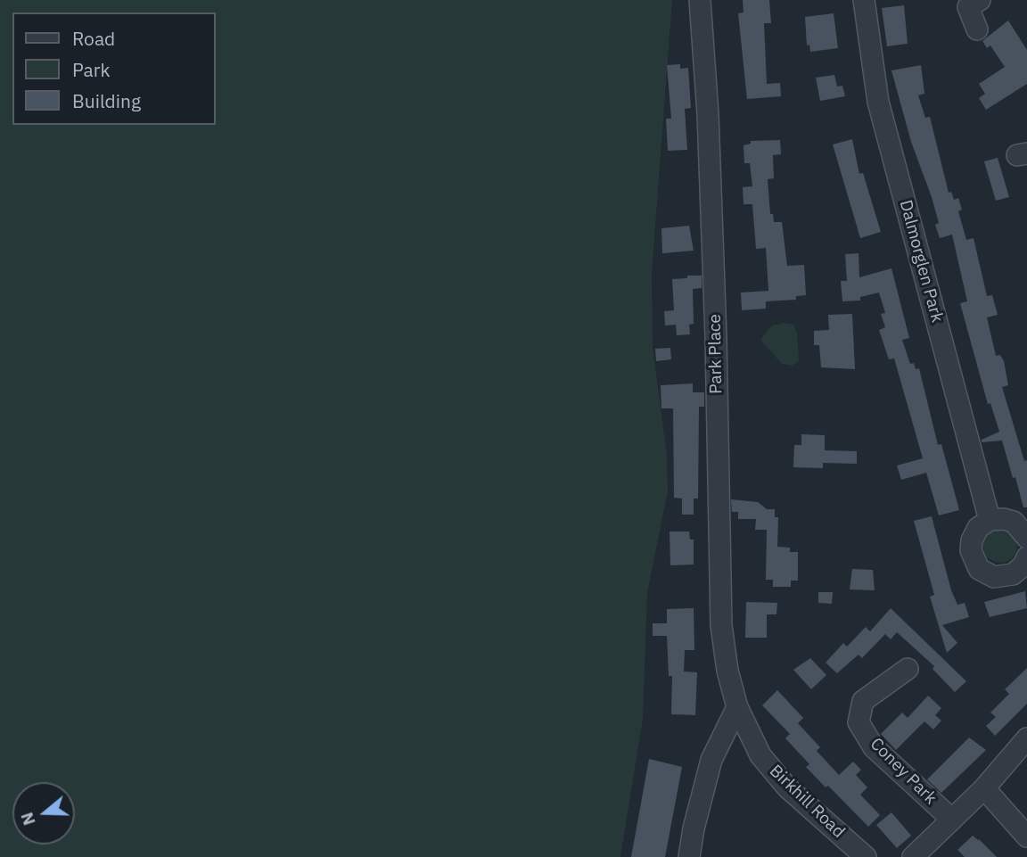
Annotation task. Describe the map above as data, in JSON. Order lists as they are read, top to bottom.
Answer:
{
  "streets": {
    "street": [
      "Dalmorglen Park",
      "Park Place",
      "Coney Park",
      "Birkhill Road"
    ]
  },
  "crossings": [
    ["Park Place", "Birkhill Road"]
  ],
  "legend": ["Road", "Park", "Building"],
  "north": "left"
}
